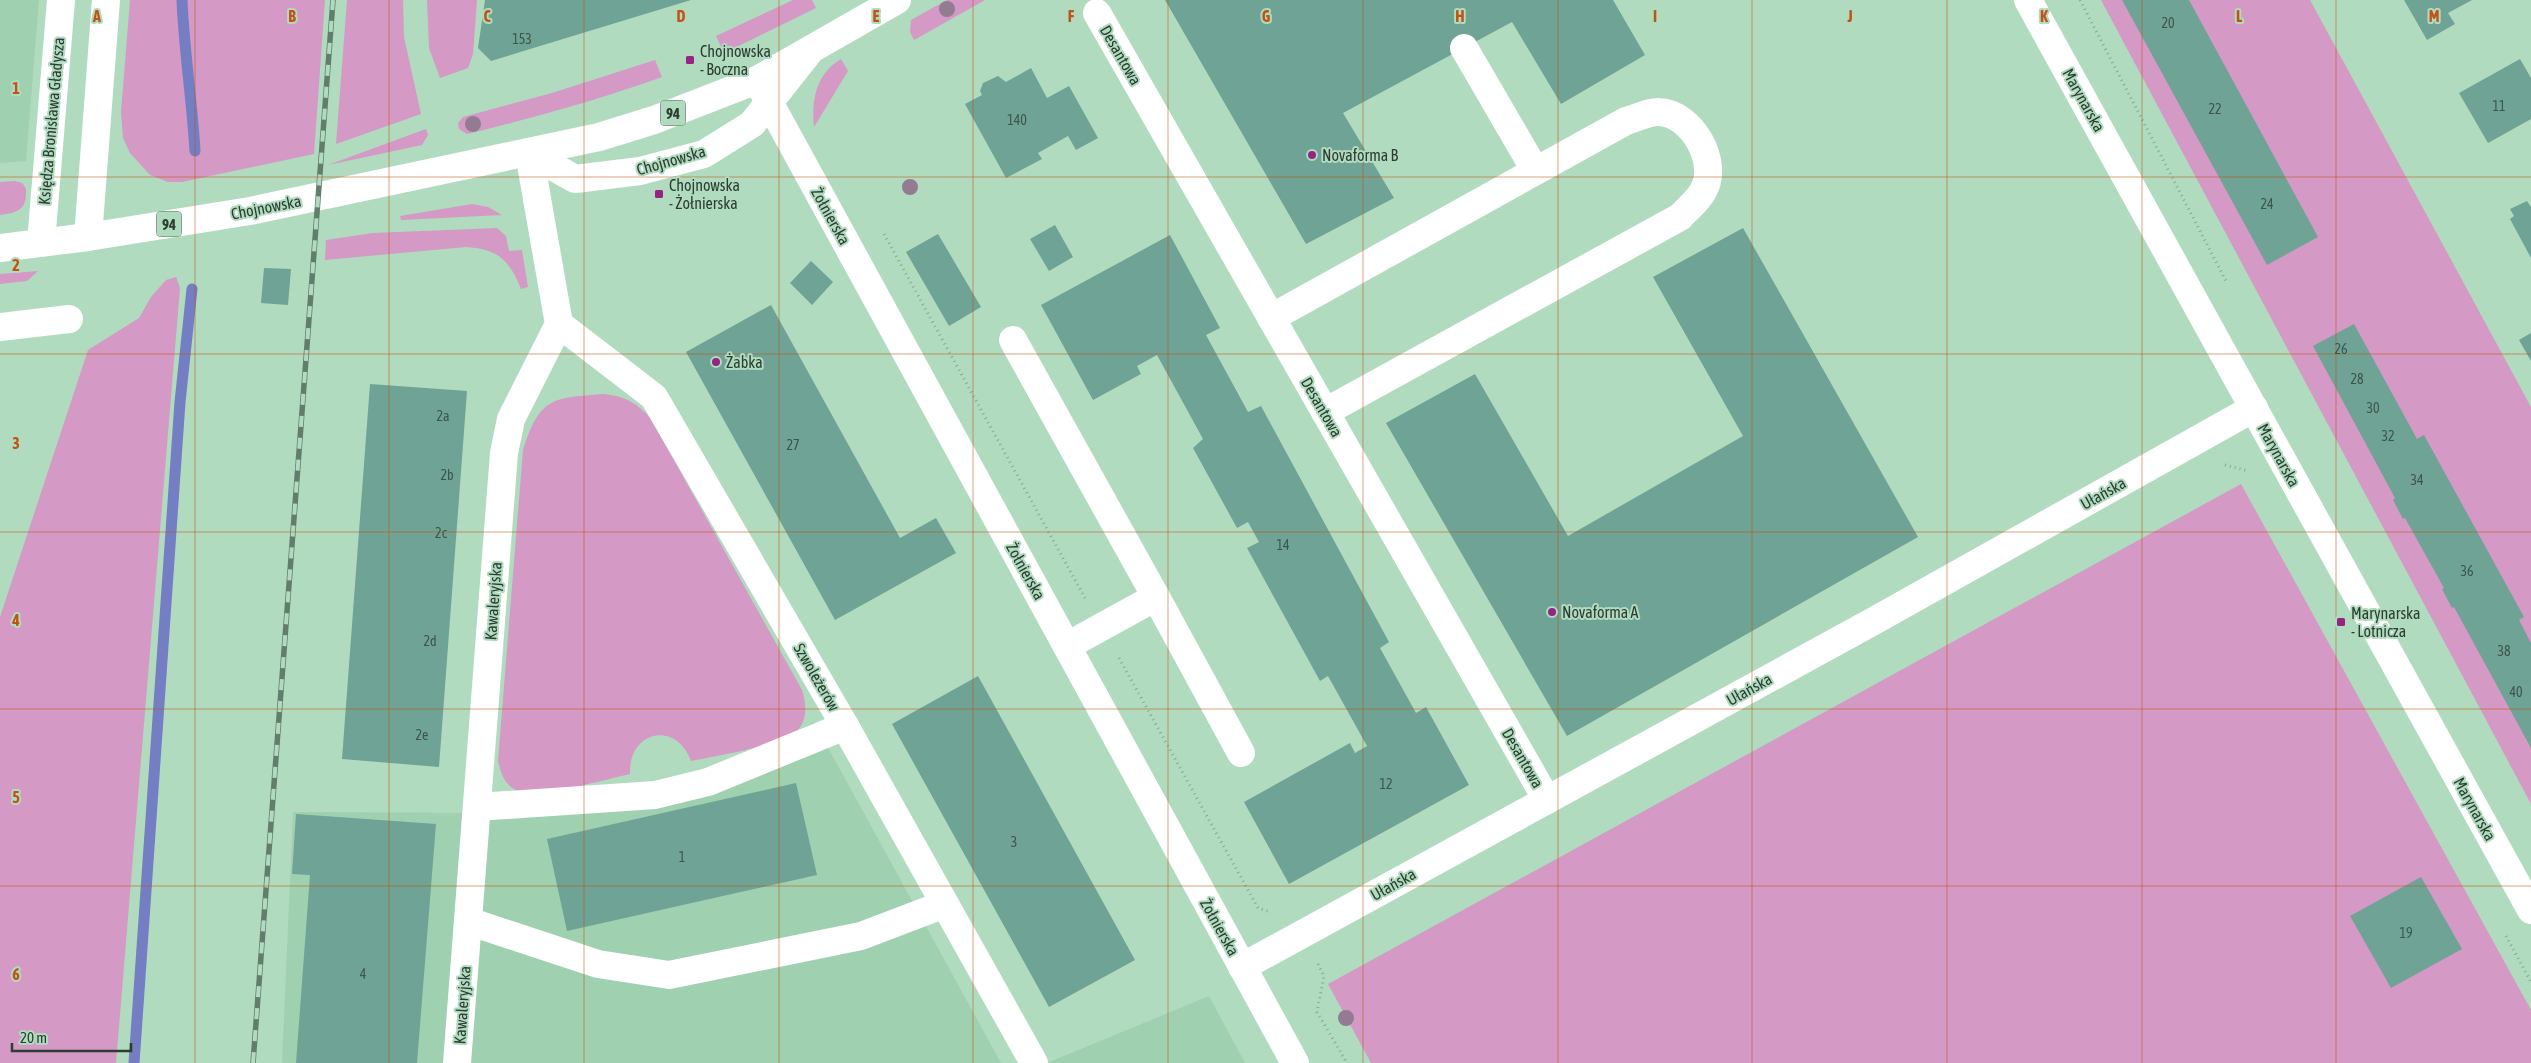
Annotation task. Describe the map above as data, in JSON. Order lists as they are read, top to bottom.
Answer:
{
  "streets": {
    "street": [
      "Desantowa",
      "Marynarska",
      "94",
      "Księdza Bronisława Gładysza",
      "Chojnowska",
      "Żołnierska",
      "Ułańska",
      "Kawaleryjska",
      "Szwoleżerów"
    ]
  },
  "crossings": [
    ["Desantowa", "Ułańska"],
    ["Marynarska", "Ułańska"],
    ["Księdza Bronisława Gładysza", "Chojnowska"],
    ["Chojnowska", "Żołnierska"],
    ["Żołnierska", "Ułańska"],
    ["Kawaleryjska", "Szwoleżerów"]
  ],
  "places": {
    "transit": ["Chojnowska - Boczna", "Chojnowska - Żołnierska", "Marynarska - Lotnicza"],
    "other": ["Novaforma B", "Żabka", "Novaforma A"]
  },
  "house_numbers": [
    "20",
    "153",
    "11",
    "22",
    "140",
    "24",
    "26",
    "28",
    "30",
    "2a",
    "32",
    "27",
    "2b",
    "34",
    "2c",
    "14",
    "36",
    "2d",
    "38",
    "40",
    "2e",
    "12",
    "3",
    "1",
    "19",
    "4"
  ],
  "scale_bar": "20 m",
  "grid": {
    "columns": [
      "A",
      "B",
      "C",
      "D",
      "E",
      "F",
      "G",
      "H",
      "I",
      "J",
      "K",
      "L",
      "M"
    ],
    "rows": [
      "1",
      "2",
      "3",
      "4",
      "5",
      "6"
    ]
  }
}
